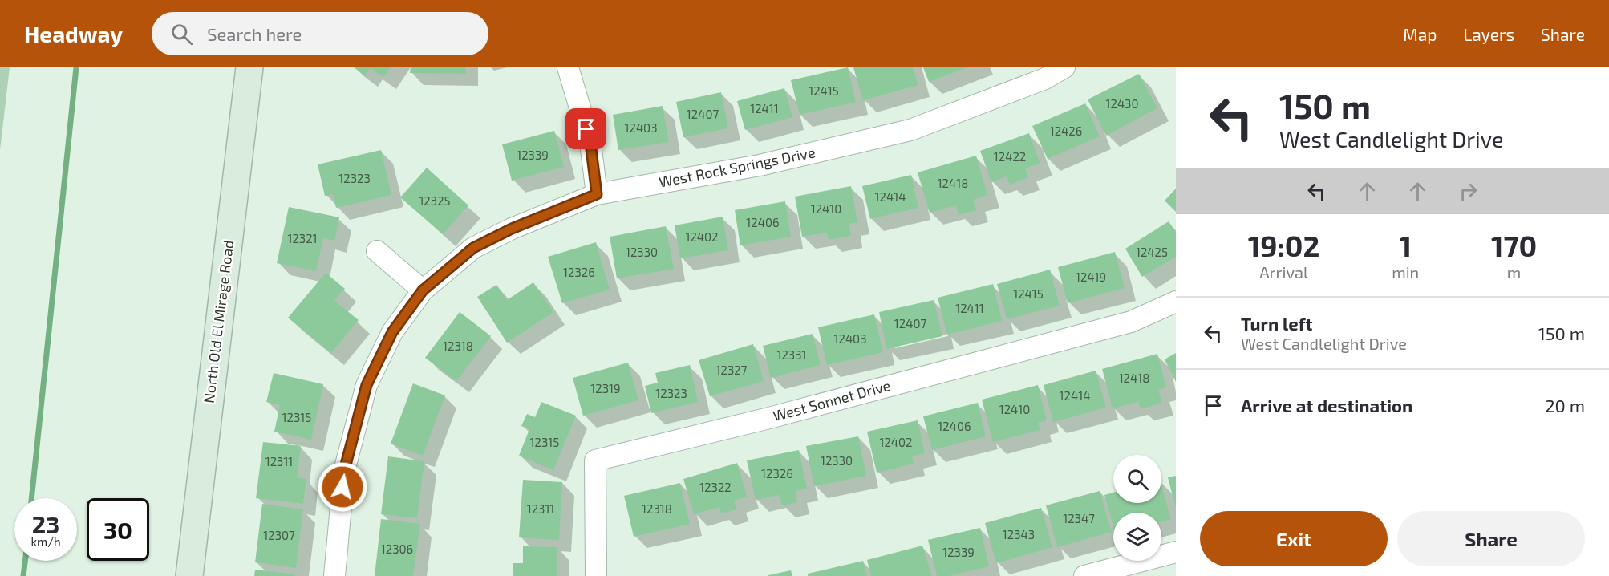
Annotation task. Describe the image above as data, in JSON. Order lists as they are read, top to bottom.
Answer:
{
  "streets": {
    "street": ["West Rock Springs Drive", "North Old El Mirage Road", "West Sonnet Drive"]
  },
  "house_numbers": [
    "12415",
    "12430",
    "12411",
    "12407",
    "12403",
    "12426",
    "12339",
    "12422",
    "12323",
    "12418",
    "12414",
    "12325",
    "12410",
    "12406",
    "12402",
    "12321",
    "12330",
    "12425",
    "12326",
    "12419",
    "12415",
    "12411",
    "12407",
    "12403",
    "12318",
    "12331",
    "12327",
    "12418",
    "12319",
    "12323",
    "12414",
    "12410",
    "12315",
    "12406",
    "12315",
    "12402",
    "12330",
    "12311",
    "12326",
    "12322",
    "12311",
    "12318",
    "12347",
    "12343",
    "12307",
    "12306",
    "12339"
  ],
  "page": {
    "header": "Headway",
    "search": "Search here",
    "nav": ["Map", "Layers", "Share"],
    "turn": ["150 m", "West Candlelight Drive"],
    "eta": [
      "19:02",
      "Arrival",
      "1",
      "min",
      "170",
      "m"
    ],
    "list": [
      {
        "name": "Turn left",
        "note": "West Candlelight Drive",
        "value": "150 m"
      },
      {
        "name": "Arrive at destination",
        "value": "20 m"
      }
    ],
    "speed": "23 km/h",
    "limit": "30",
    "buttons": ["Exit", "Share"]
  }
}
